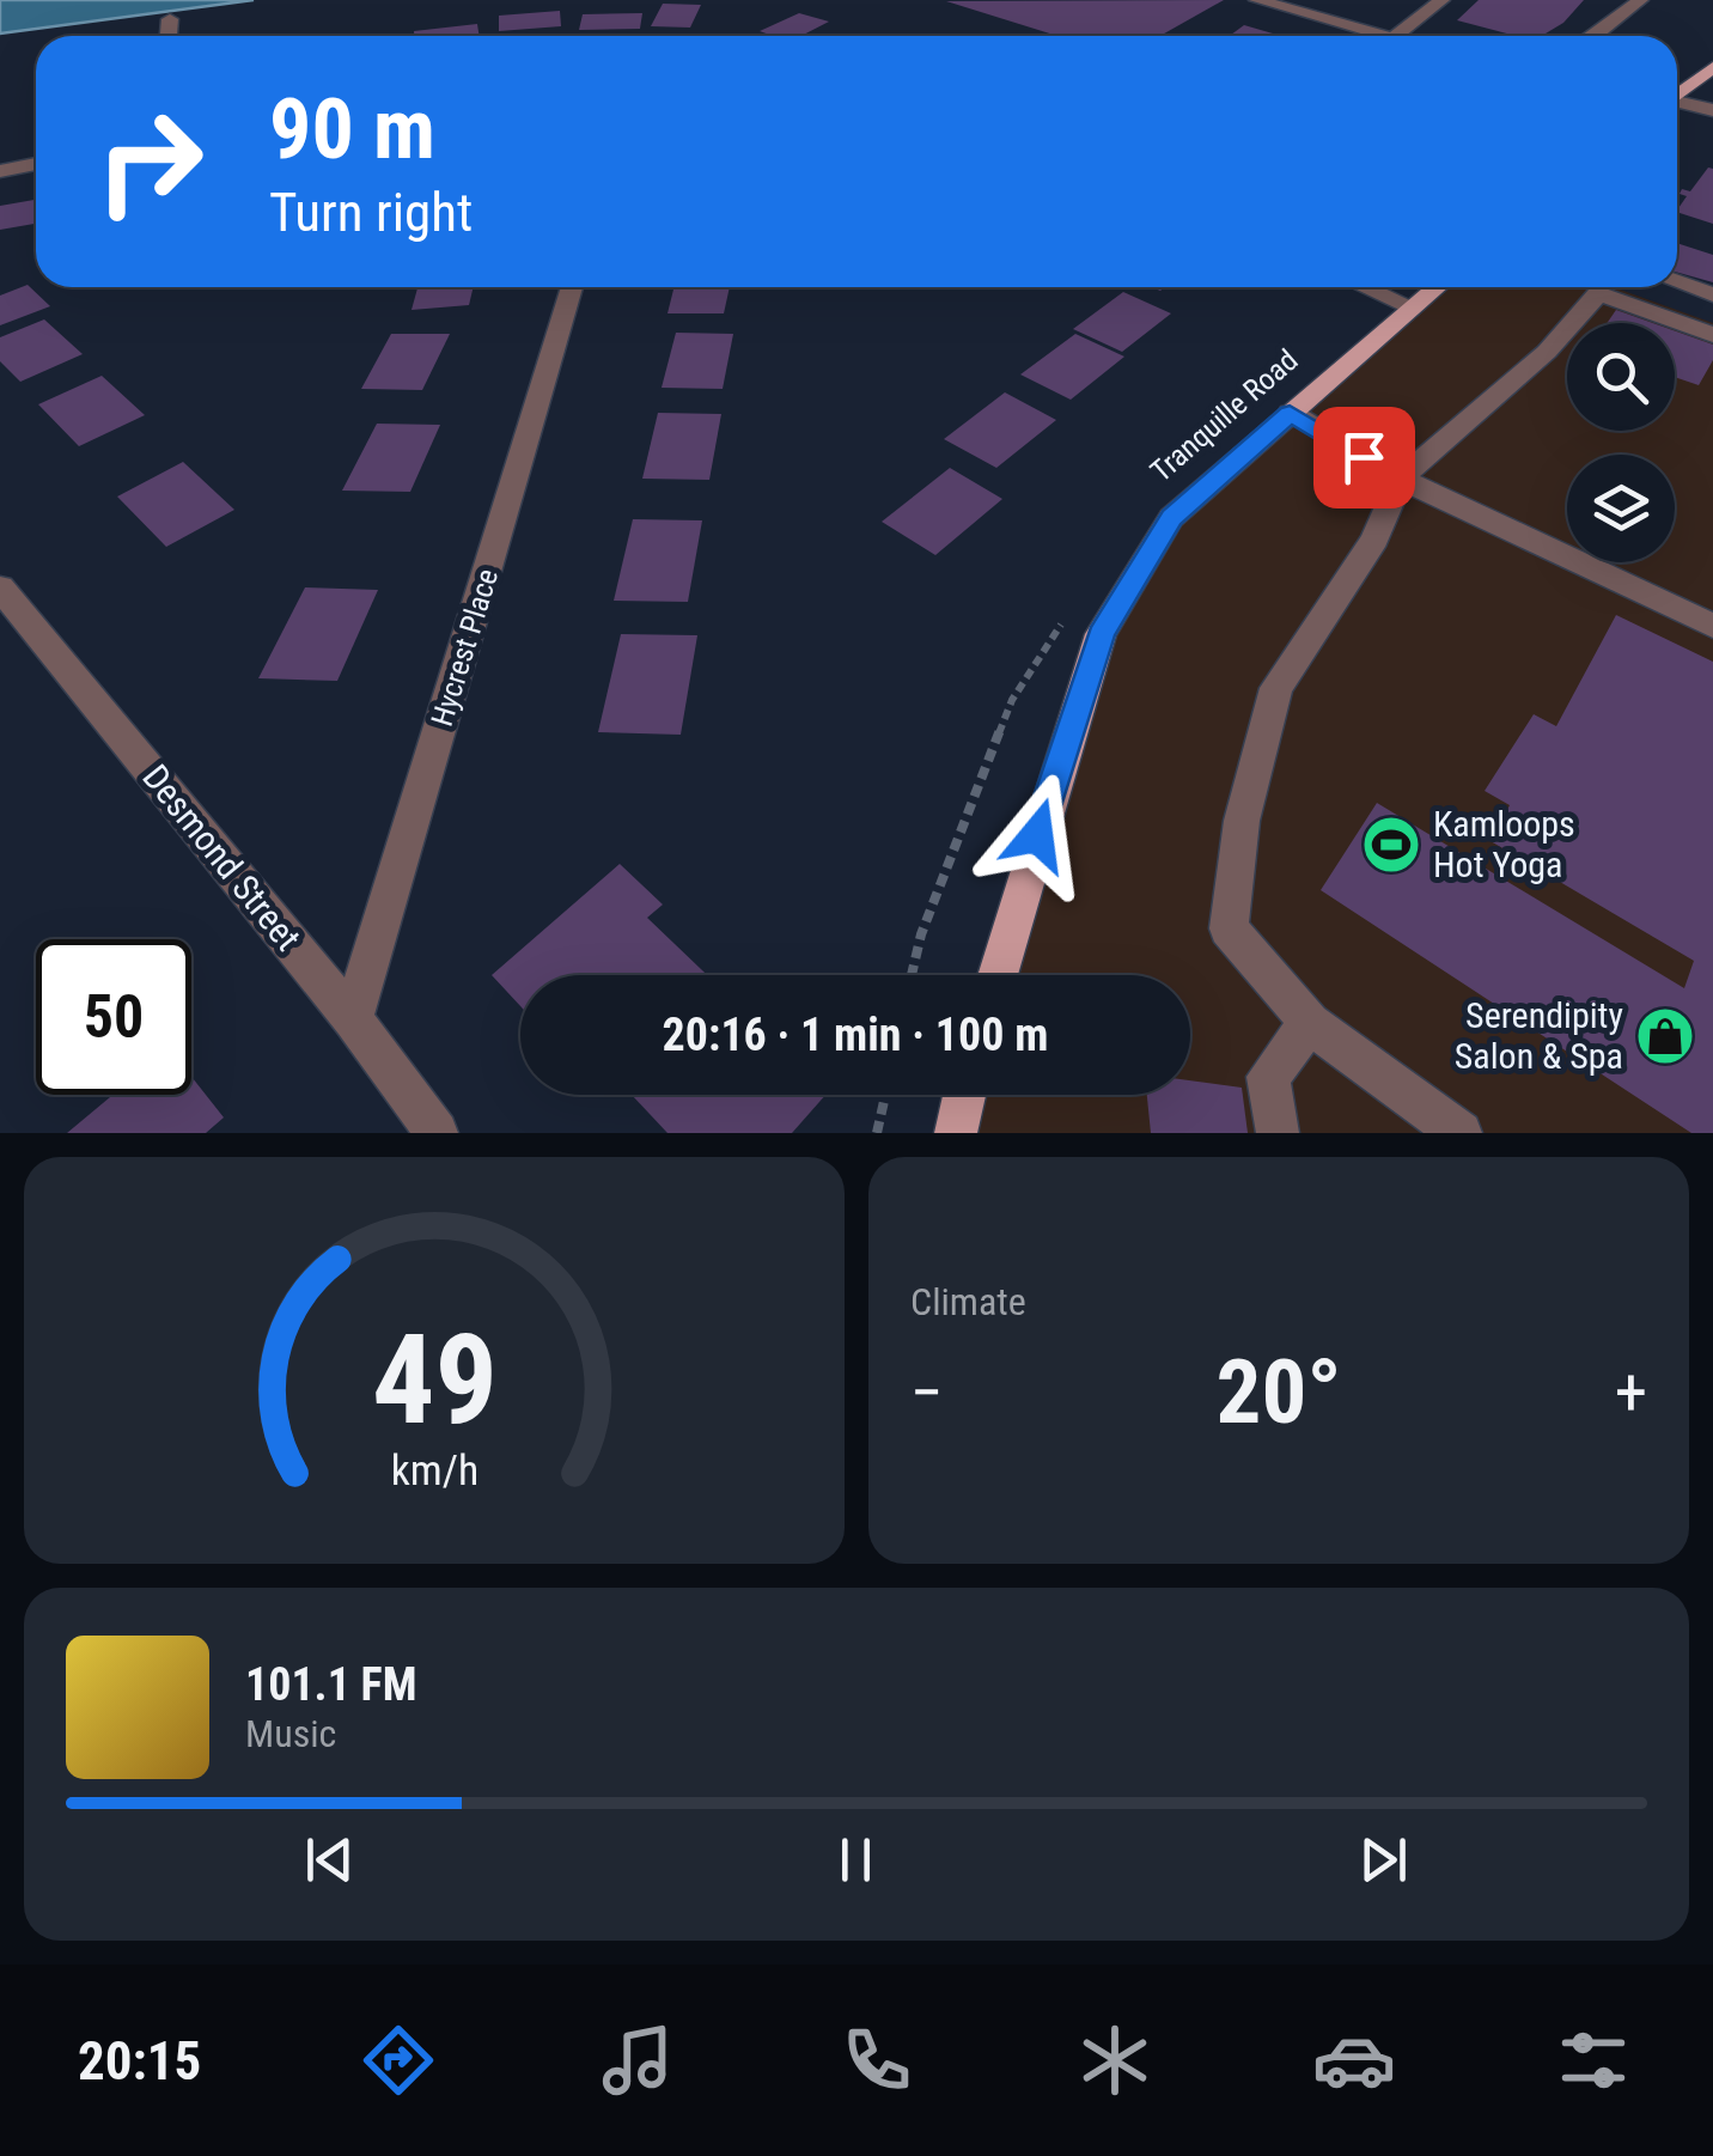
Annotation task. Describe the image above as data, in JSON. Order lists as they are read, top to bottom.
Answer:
{
  "streets": {
    "main road": ["Tranquille Road"],
    "street": ["Hycrest Place", "Desmond Street"]
  },
  "crossings": [
    ["Hycrest Place", "Desmond Street"]
  ],
  "places": {
    "sports": ["Kamloops Hot Yoga"],
    "shop": ["Serendipity Salon & Spa"]
  },
  "page": {
    "turn": ["90 m", "Turn right"],
    "limit": "50",
    "trip": "20:16 · 1 min · 100 m",
    "tile": "Climate",
    "heat": ["−", "20°", "+"],
    "song": ["101.1 FM", "Music"],
    "tabs": "20:15",
    "gauge": ["49", "km/h"]
  }
}
